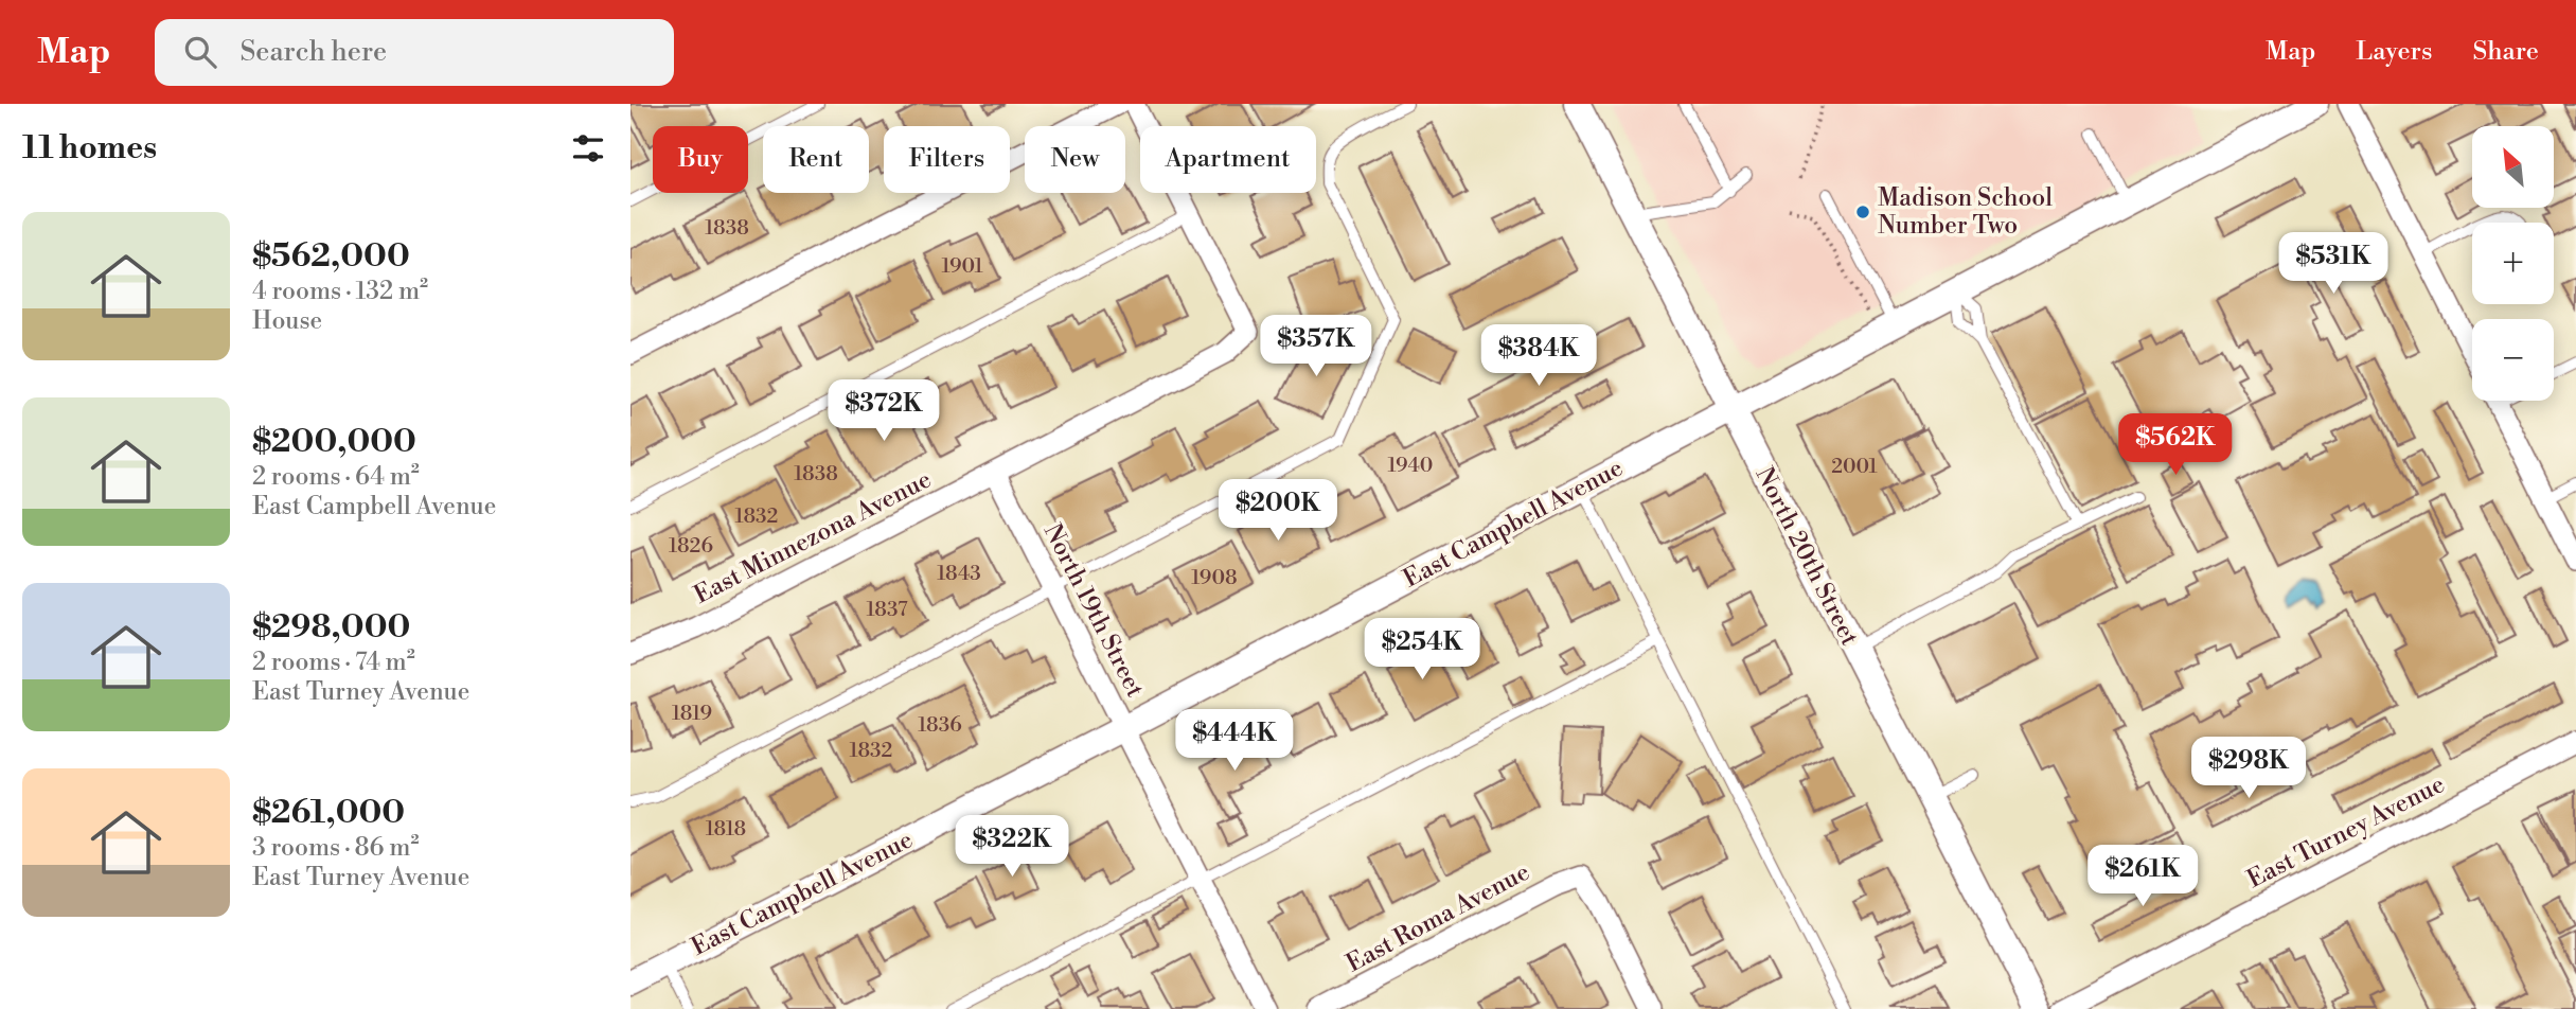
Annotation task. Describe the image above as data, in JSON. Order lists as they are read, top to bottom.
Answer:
{
  "streets": {
    "street": [
      "East Campbell Avenue",
      "East Minnezona Avenue",
      "North 20th Street",
      "North 19th Street",
      "East Turney Avenue",
      "East Roma Avenue"
    ]
  },
  "crossings": [
    ["East Campbell Avenue", "North 20th Street"],
    ["East Campbell Avenue", "North 19th Street"],
    ["East Minnezona Avenue", "North 19th Street"]
  ],
  "places": ["Madison School Number Two"],
  "house_numbers": [
    "1838",
    "1901",
    "1940",
    "2001",
    "1838",
    "1832",
    "1826",
    "1843",
    "1908",
    "1837",
    "1819",
    "1836",
    "1832",
    "1818"
  ],
  "north": "top left",
  "page": {
    "header": "Map",
    "search": "Search here",
    "nav": ["Map", "Layers", "Share"],
    "heading": "11 homes",
    "map_buttons": ["+", "−"],
    "chip": [
      "Buy",
      "Rent",
      "Filters",
      "New",
      "Apartment"
    ],
    "list": [
      {
        "name": "$562,000",
        "note": "4 rooms · 132 m² · House"
      },
      {
        "name": "$200,000",
        "note": "2 rooms · 64 m² · East Campbell Avenue"
      },
      {
        "name": "$298,000",
        "note": "2 rooms · 74 m² · East Turney Avenue"
      },
      {
        "name": "$261,000",
        "note": "3 rooms · 86 m² · East Turney Avenue"
      }
    ],
    "price": [
      "$531K",
      "$357K",
      "$384K",
      "$372K",
      "$562K",
      "$200K",
      "$254K",
      "$444K",
      "$298K",
      "$322K",
      "$261K"
    ]
  }
}
